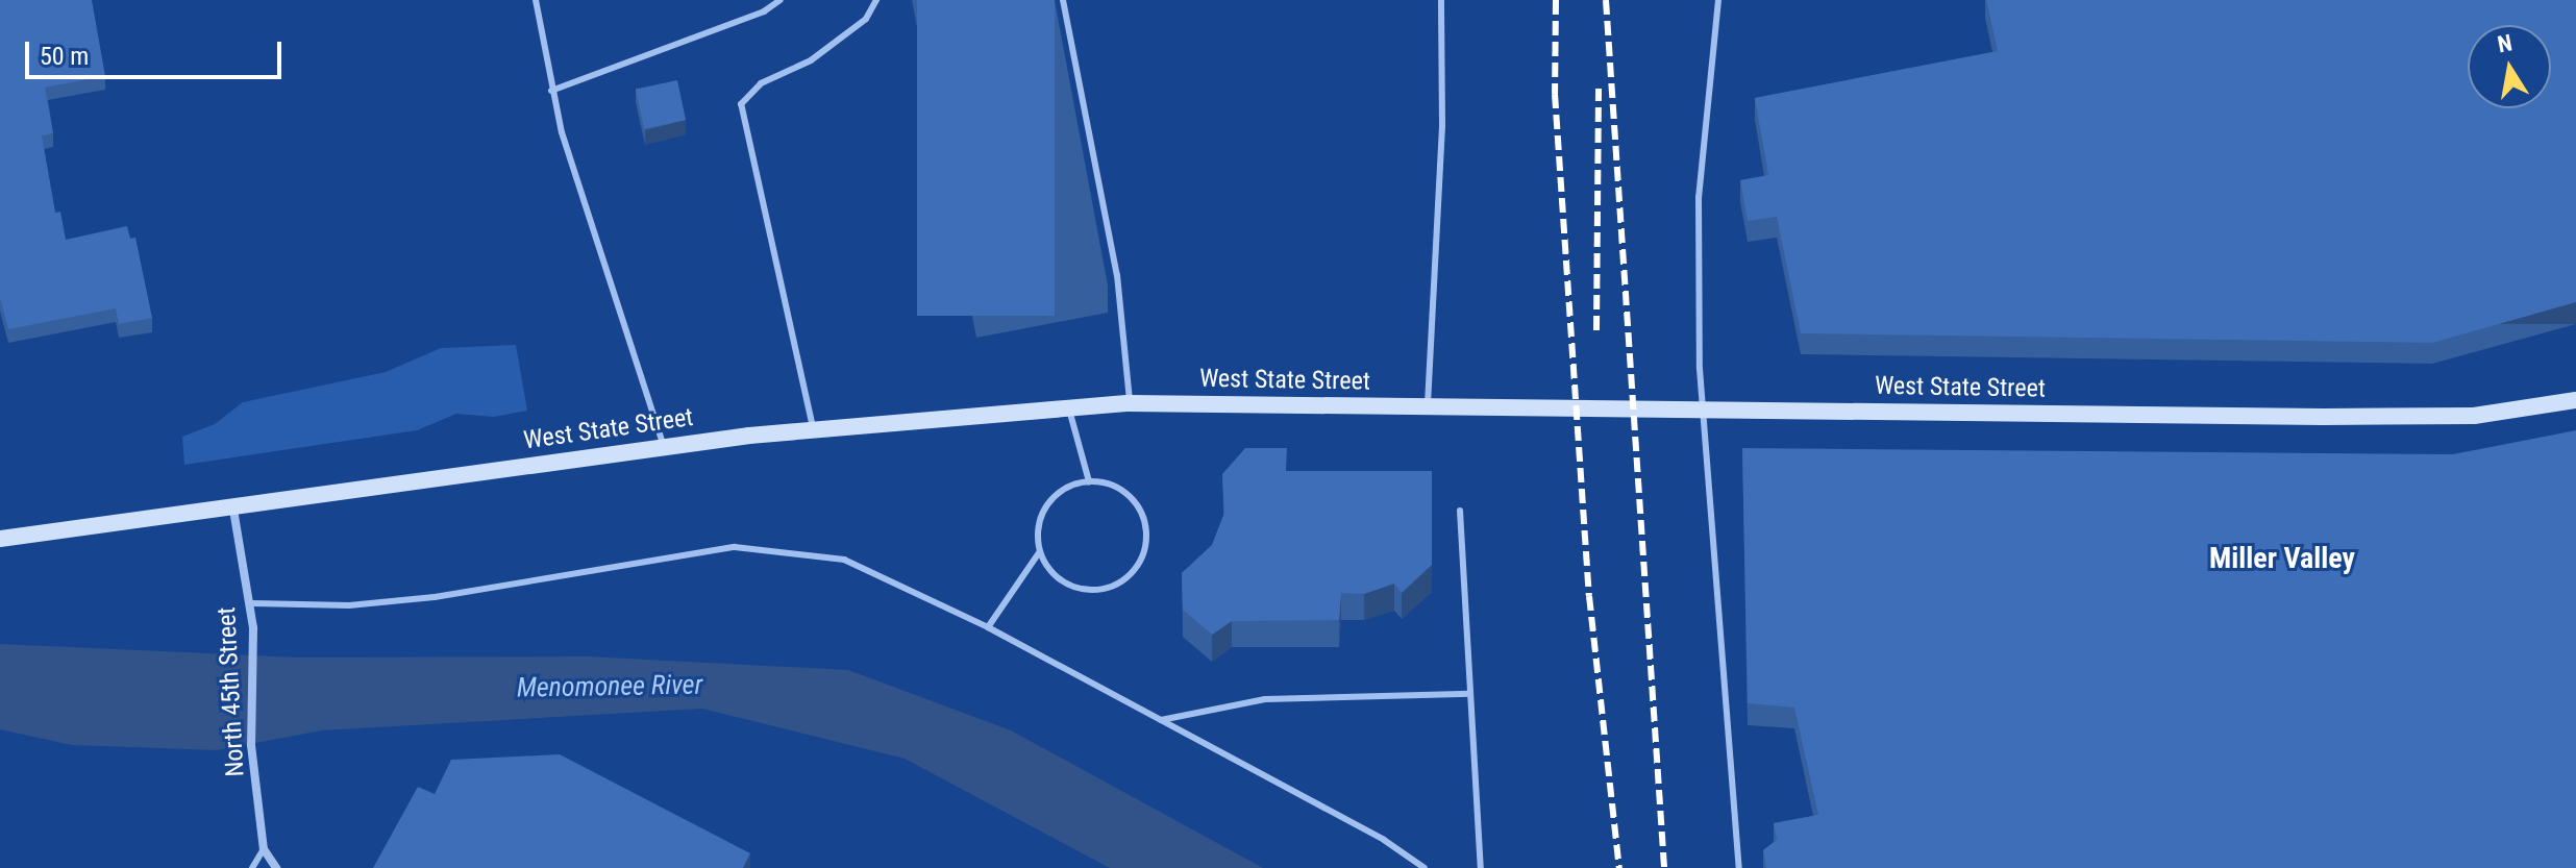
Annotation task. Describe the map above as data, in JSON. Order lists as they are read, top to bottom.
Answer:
{
  "streets": {
    "main road": ["West State Street"],
    "street": ["North 45th Street"]
  },
  "crossings": [
    ["West State Street", "North 45th Street"]
  ],
  "districts": ["Miller Valley"],
  "water": ["Menomonee River"],
  "scale_bar": "50 m",
  "north": "top"
}
